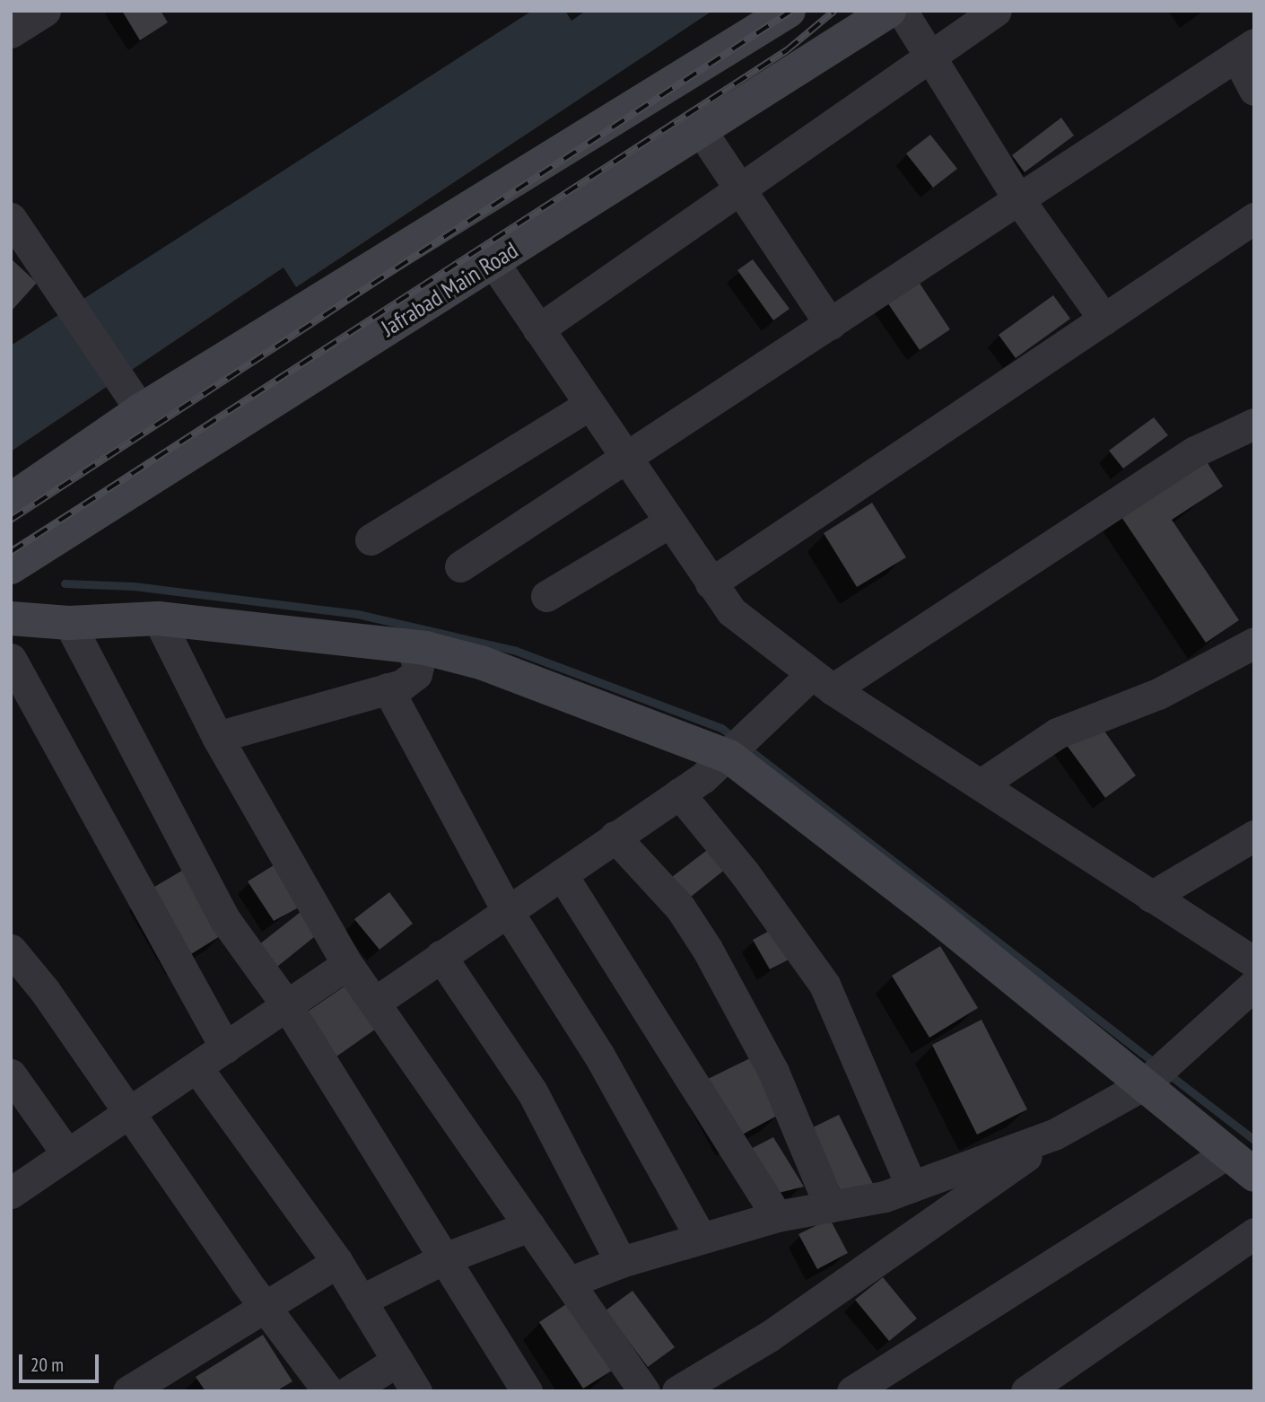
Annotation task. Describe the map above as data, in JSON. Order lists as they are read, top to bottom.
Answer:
{
  "streets": {
    "main road": ["Jafrabad Main Road"]
  },
  "scale_bar": "20 m"
}
